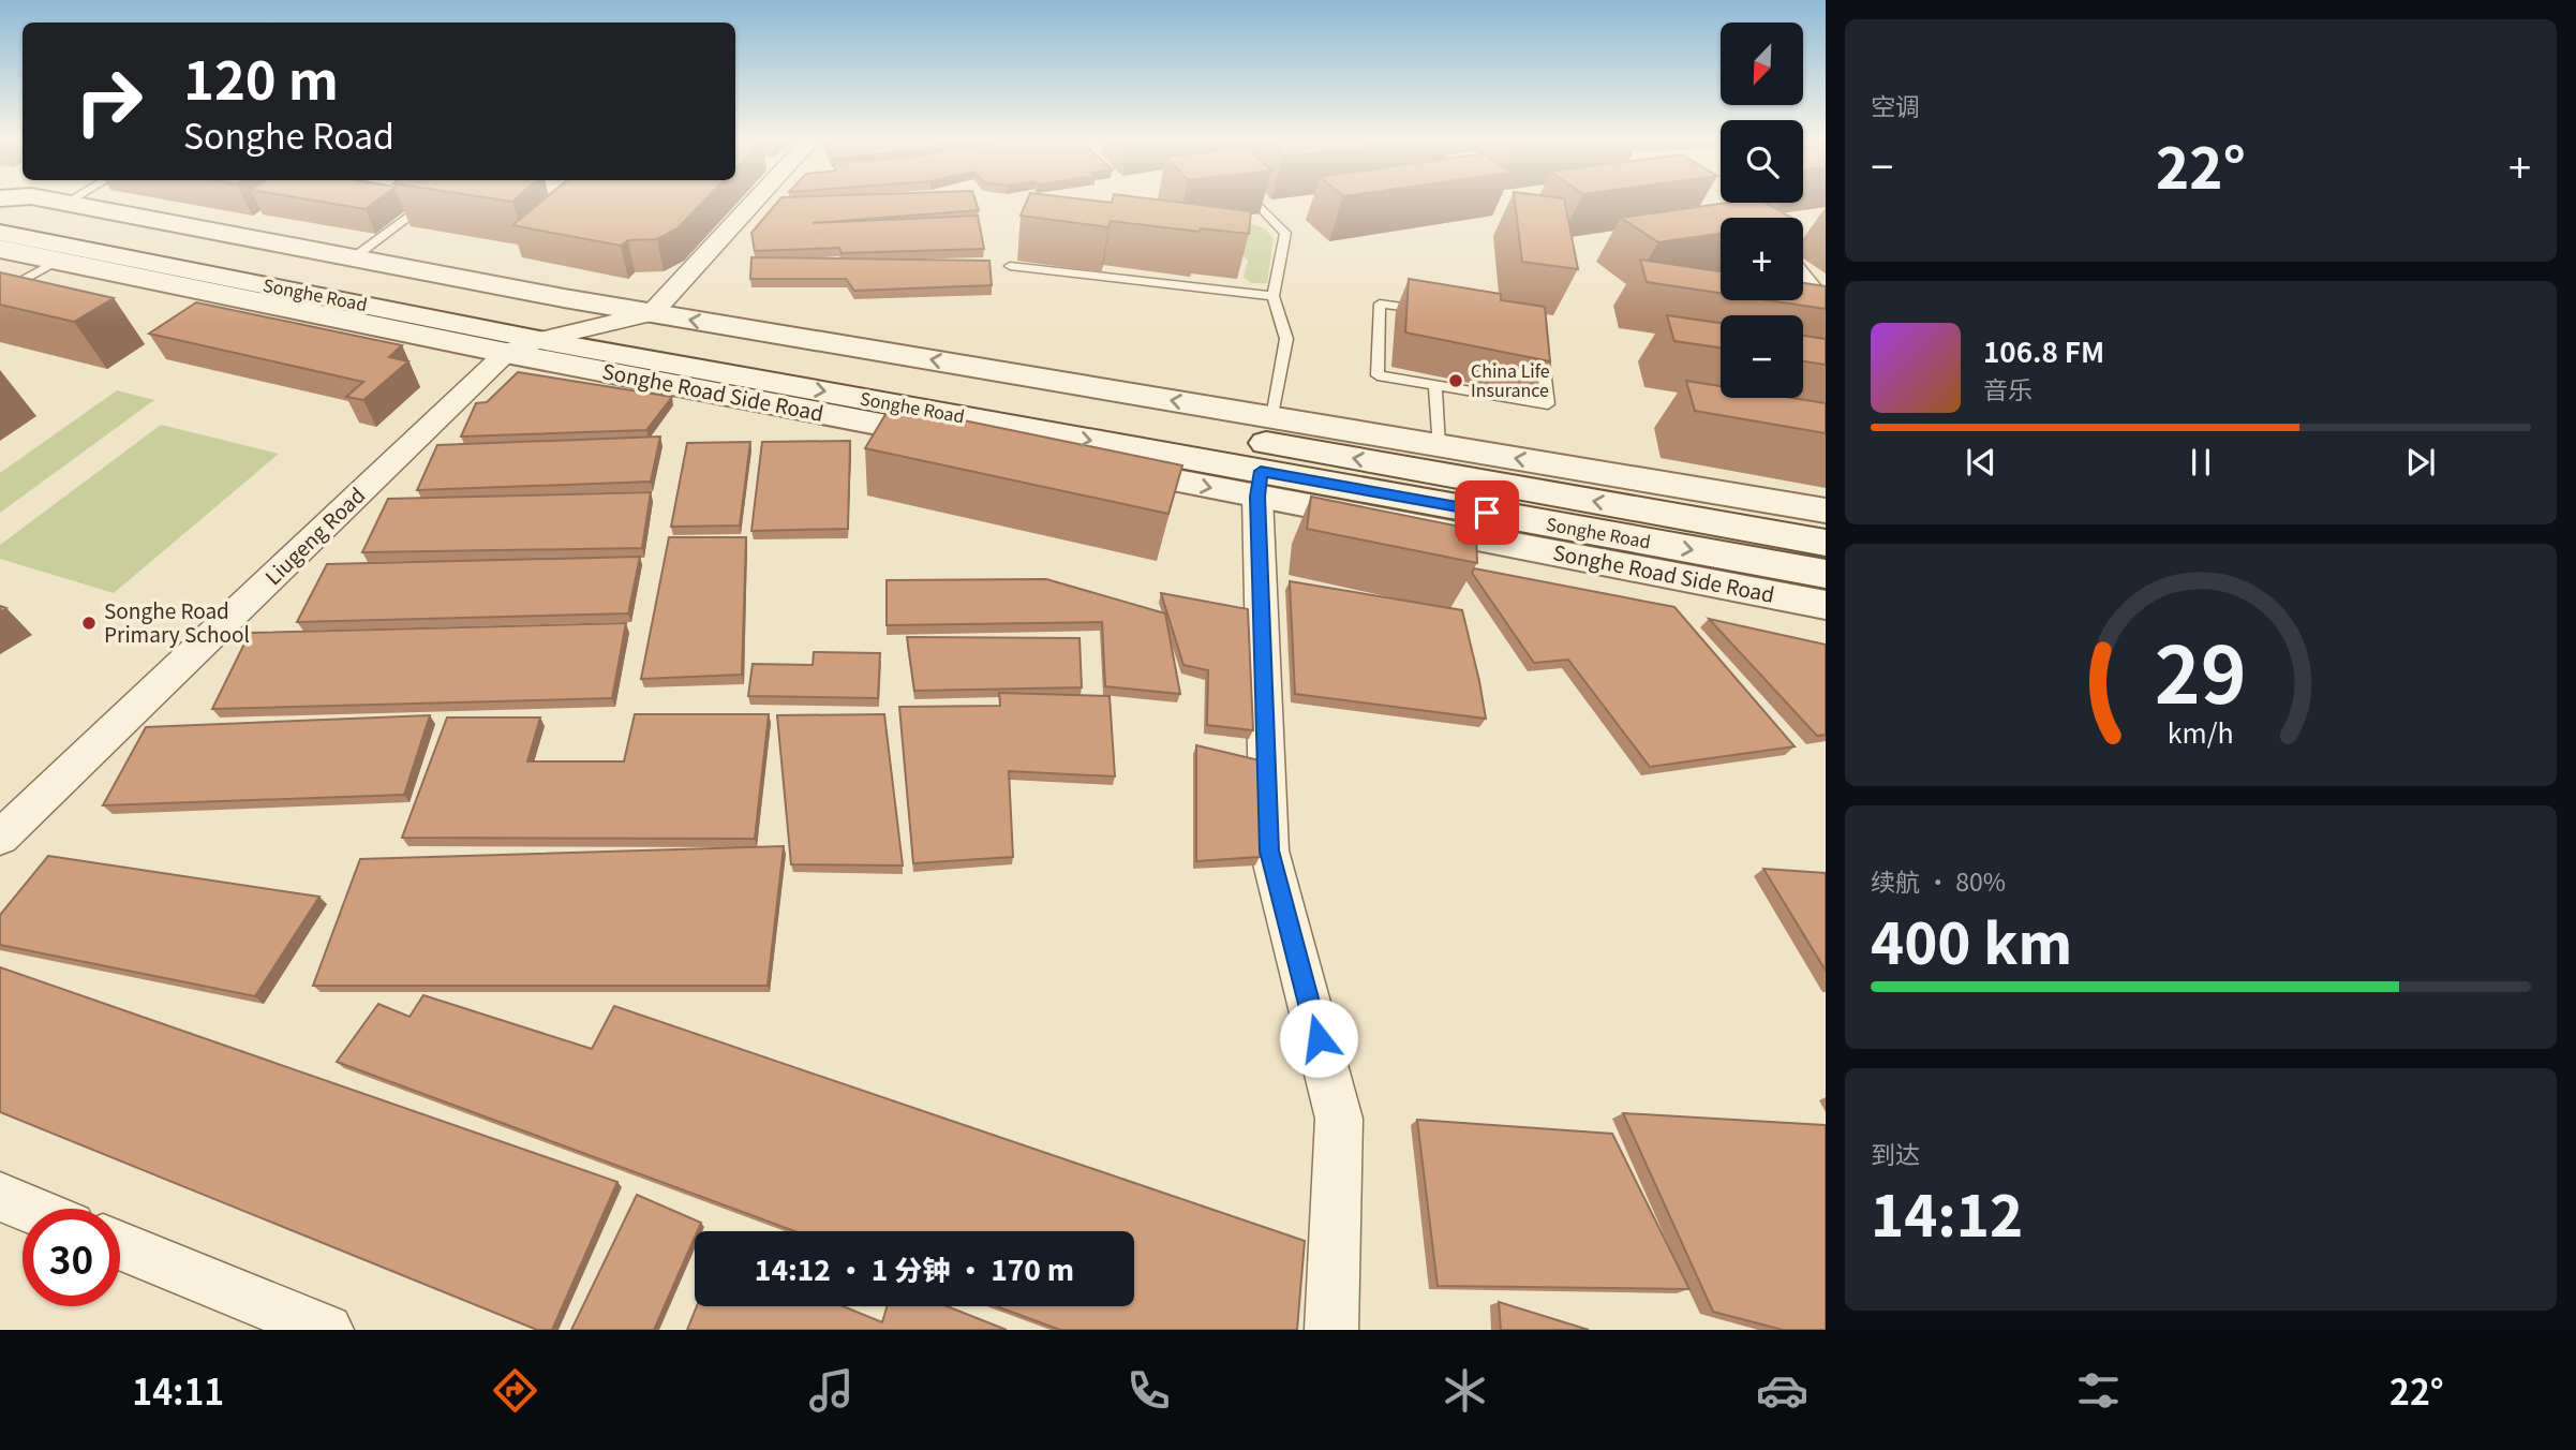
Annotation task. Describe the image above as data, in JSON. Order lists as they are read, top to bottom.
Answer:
{
  "streets": {
    "street": ["Songhe Road", "Songhe Road Side Road", "Liugeng Road"]
  },
  "crossings": [
    ["Songhe Road", "Songhe Road Side Road"],
    ["Songhe Road", "Liugeng Road"],
    ["Songhe Road Side Road", "Liugeng Road"]
  ],
  "places": ["China Life Insurance", "Songhe Road Primary School"],
  "north": "bottom left",
  "page": {
    "tile": [
      "空调",
      ["续航 · 80%", "400 km"],
      ["到达", "14:12"]
    ],
    "map_buttons": ["+", "−"],
    "turn": ["120 m", "Songhe Road"],
    "heat": ["−", "22°", "+"],
    "song": ["106.8 FM", "音乐"],
    "limit": "30",
    "trip": "14:12 · 1 分钟 · 170 m",
    "tabs": ["14:11", "22°"],
    "gauge": ["29", "km/h"]
  }
}
